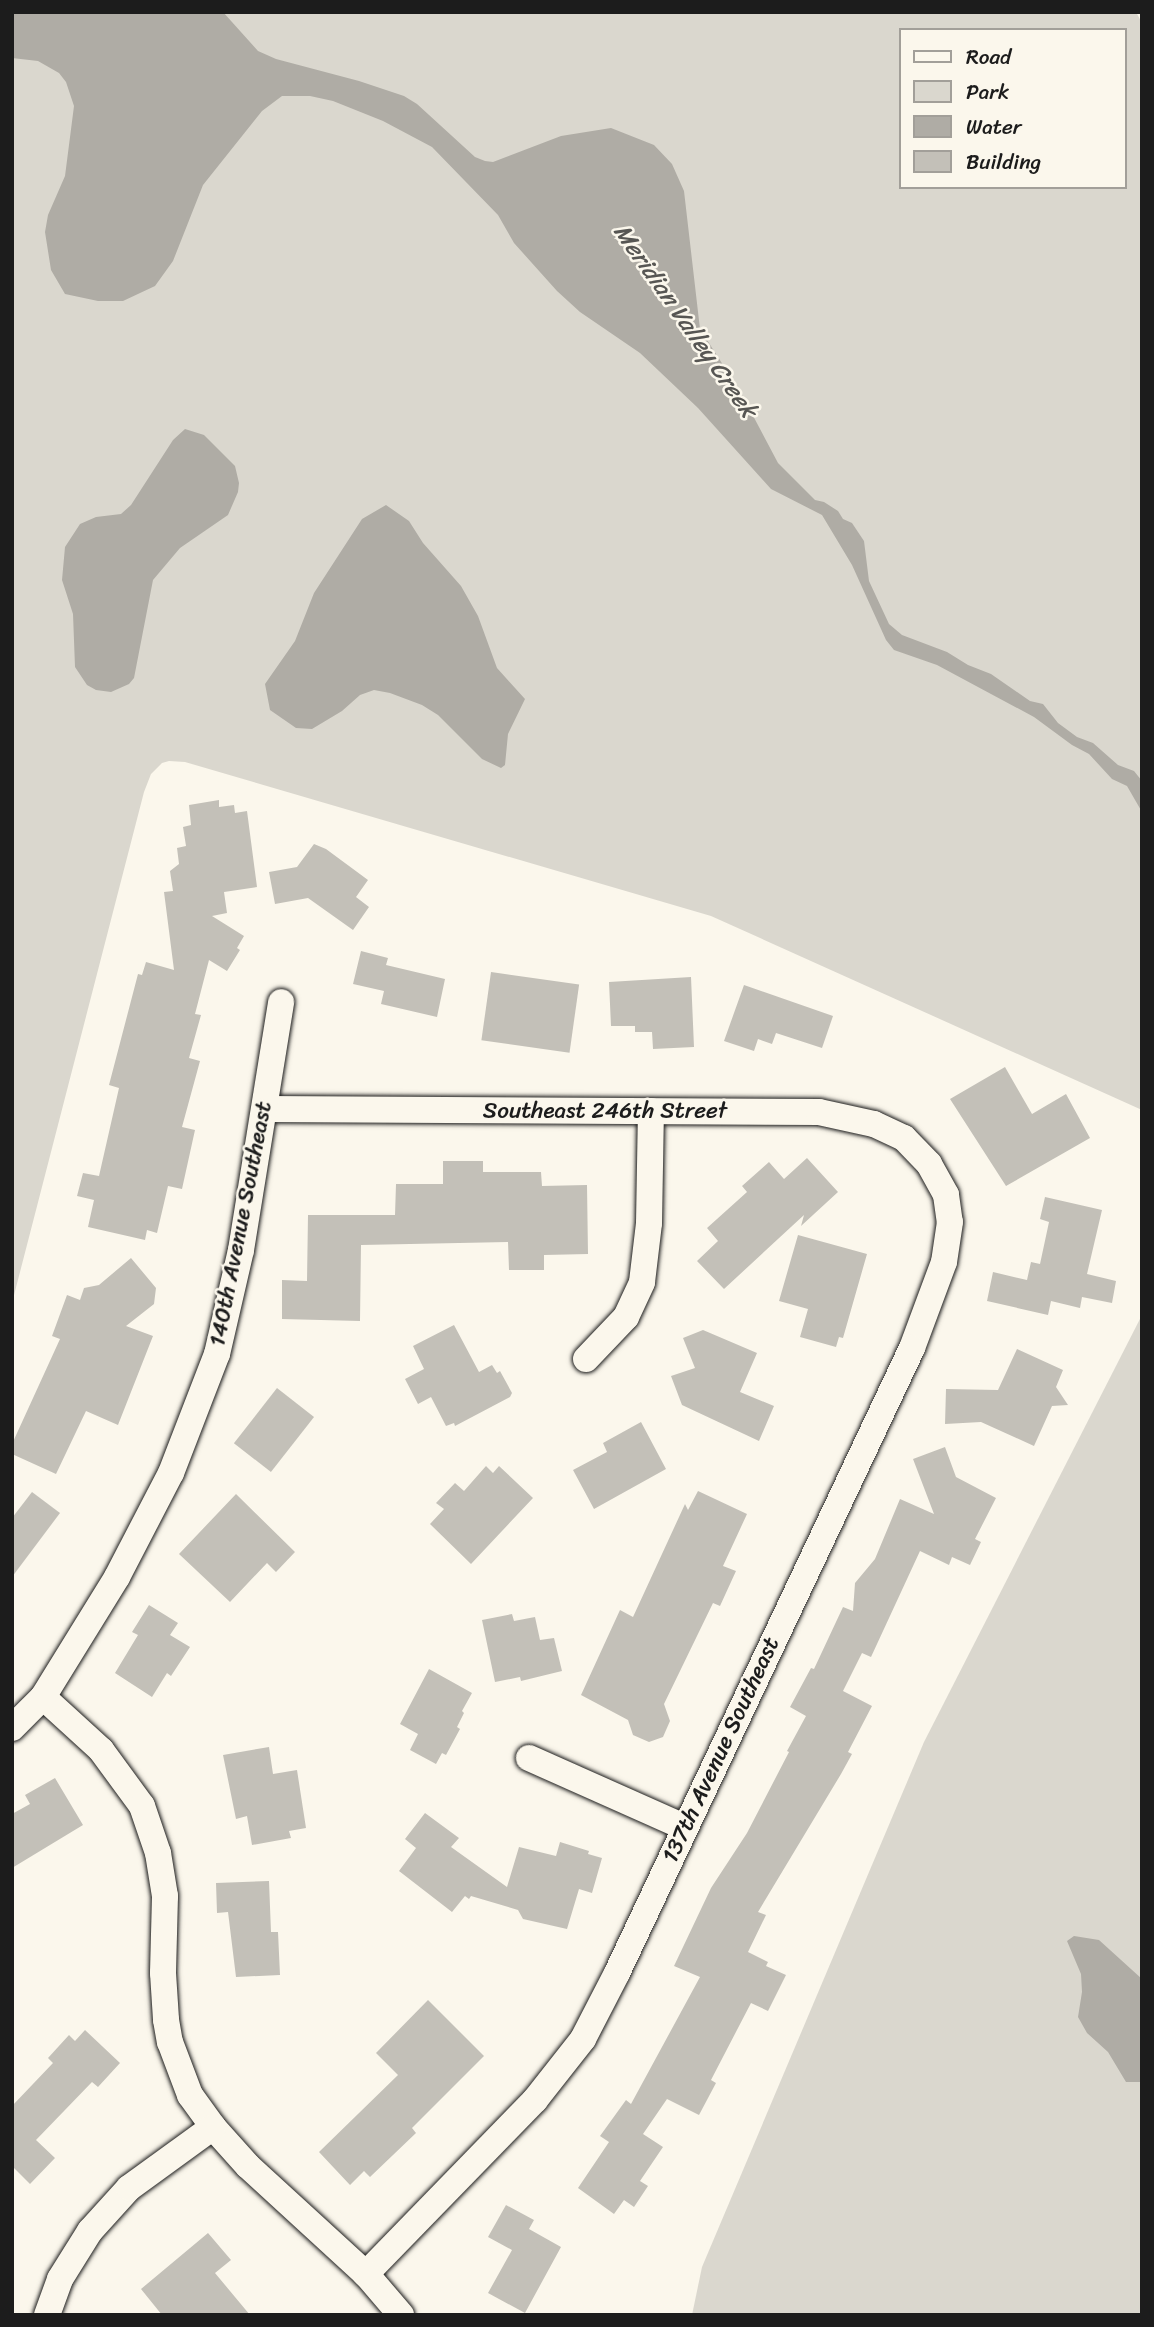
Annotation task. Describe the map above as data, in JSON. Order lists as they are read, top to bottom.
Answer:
{
  "streets": {
    "street": ["Southeast 246th Street", "140th Avenue Southeast", "137th Avenue Southeast"]
  },
  "crossings": [
    ["Southeast 246th Street", "140th Avenue Southeast"],
    ["Southeast 246th Street", "137th Avenue Southeast"]
  ],
  "water": ["Meridian Valley Creek"],
  "legend": [
    "Road",
    "Park",
    "Water",
    "Building"
  ]
}
